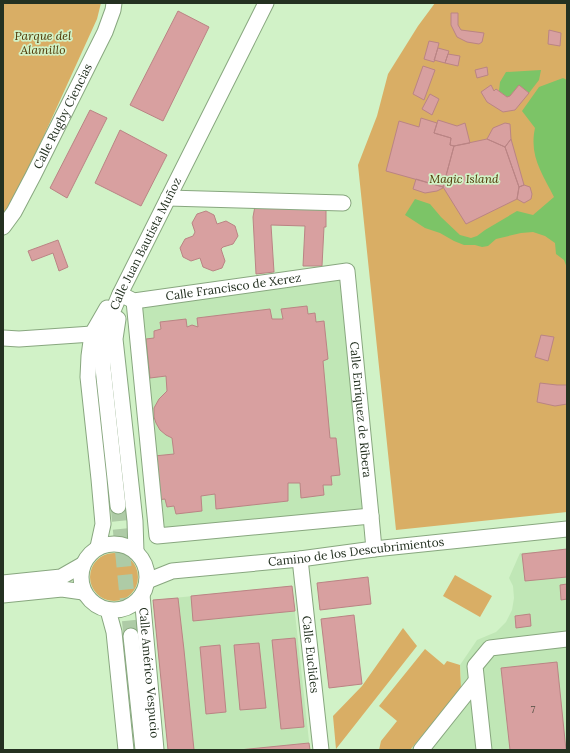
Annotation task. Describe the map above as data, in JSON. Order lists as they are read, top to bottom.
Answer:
{
  "streets": {
    "street": [
      "Calle Rugby Ciencias",
      "Calle Juan Bautista Muñoz",
      "Calle Francisco de Xerez",
      "Calle Enríquez de Ribera",
      "Camino de los Descubrimientos",
      "Calle Euclides",
      "Calle Américo Vespucio"
    ]
  },
  "crossings": [
    ["Calle Juan Bautista Muñoz", "Calle Francisco de Xerez"],
    ["Calle Juan Bautista Muñoz", "Camino de los Descubrimientos"],
    ["Calle Juan Bautista Muñoz", "Calle Américo Vespucio"],
    ["Calle Francisco de Xerez", "Calle Enríquez de Ribera"],
    ["Calle Enríquez de Ribera", "Camino de los Descubrimientos"],
    ["Camino de los Descubrimientos", "Calle Euclides"],
    ["Camino de los Descubrimientos", "Calle Américo Vespucio"]
  ],
  "parks": ["Parque del Alamillo", "Magic Island"],
  "house_numbers": ["7"]
}
